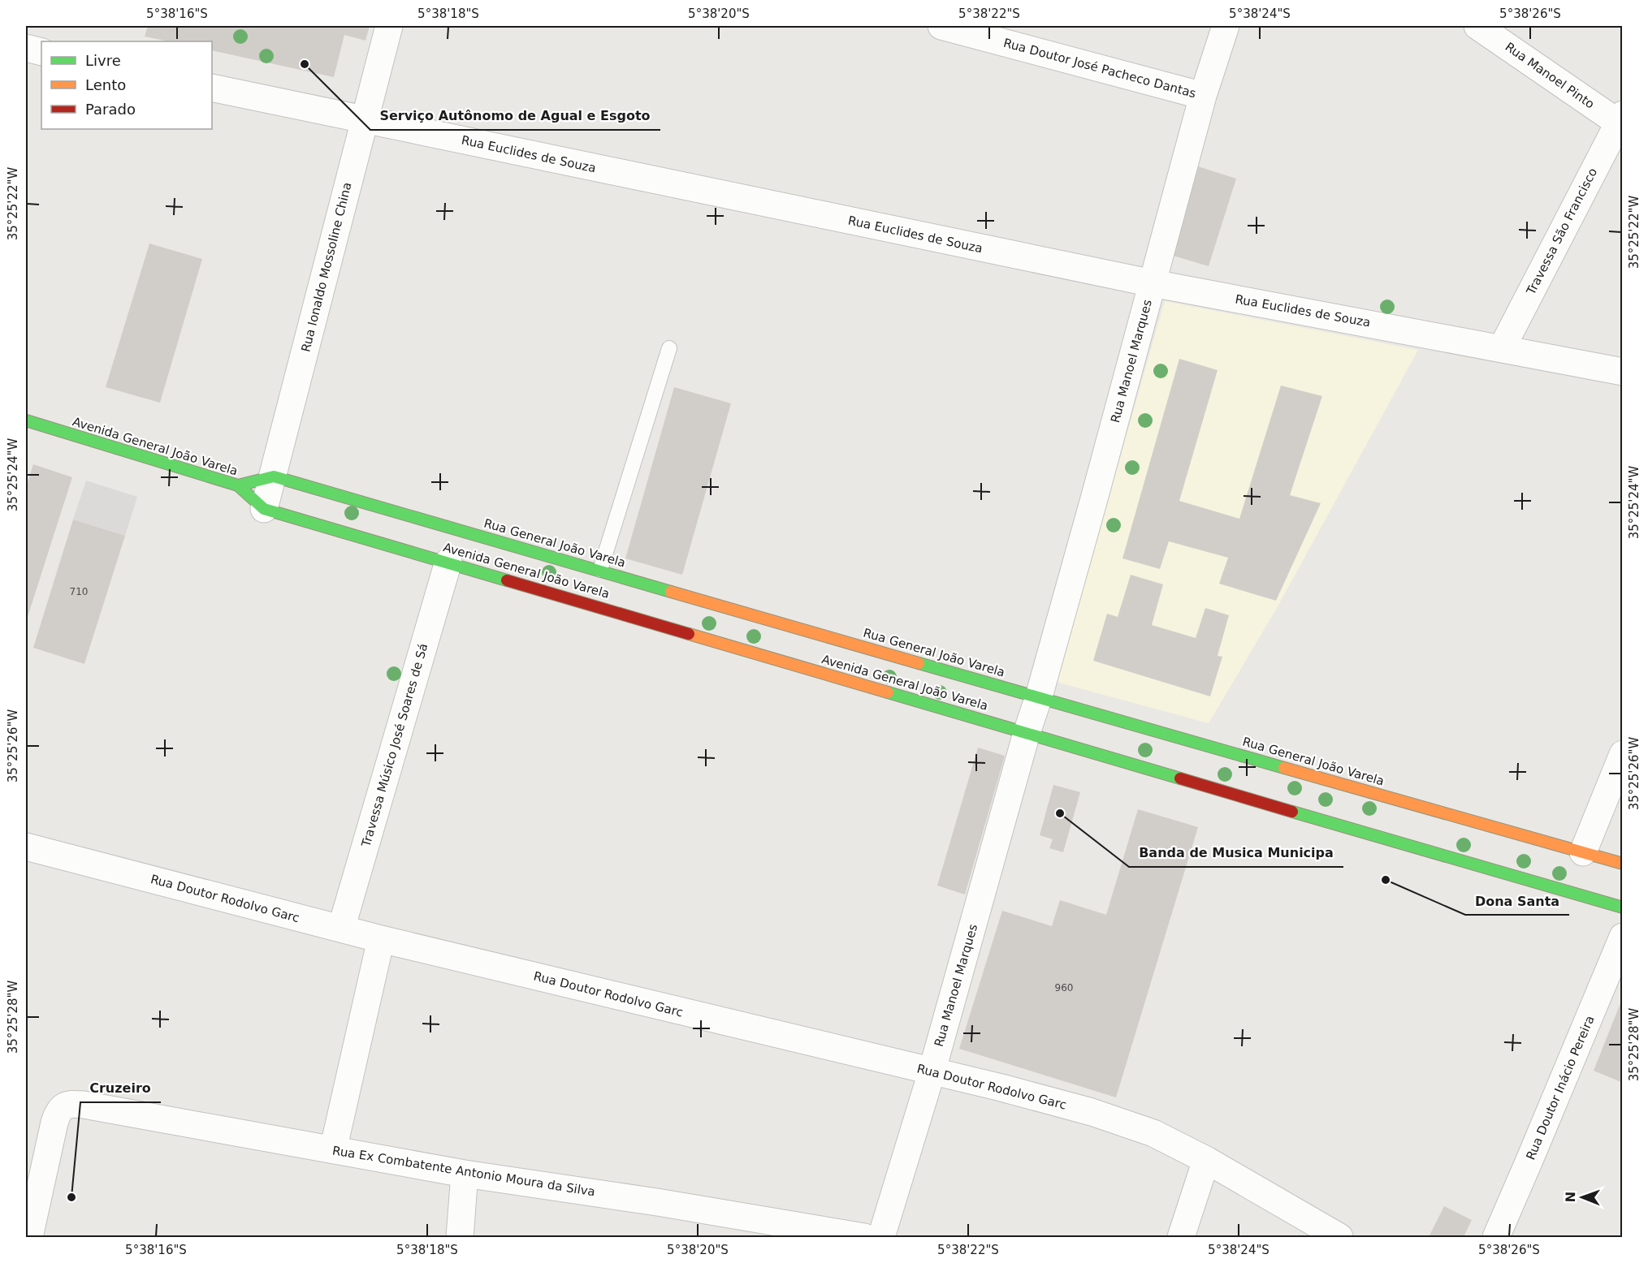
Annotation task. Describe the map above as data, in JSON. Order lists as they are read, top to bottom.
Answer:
{
  "streets": {
    "main road": ["Avenida General João Varela", "Rua General João Varela"],
    "street": [
      "Rua Doutor José Pacheco Dantas",
      "Rua Manoel Pinto",
      "Rua Euclides de Souza",
      "Travessa São Francisco",
      "Rua Ionaldo Mossoline China",
      "Rua Manoel Marques",
      "Travessa Músico José Soares de Sá",
      "Rua Doutor Rodolvo Garc",
      "Rua Doutor Inácio Pereira",
      "Rua Ex Combatente Antonio Moura da Silva"
    ]
  },
  "crossings": [
    ["Rua Doutor José Pacheco Dantas", "Rua Manoel Marques"],
    ["Rua Manoel Pinto", "Travessa São Francisco"],
    ["Rua Euclides de Souza", "Travessa São Francisco"],
    ["Rua Euclides de Souza", "Rua Ionaldo Mossoline China"],
    ["Rua Euclides de Souza", "Rua Manoel Marques"],
    ["Rua Ionaldo Mossoline China", "Avenida General João Varela"],
    ["Rua Ionaldo Mossoline China", "Rua General João Varela"],
    ["Rua Manoel Marques", "Avenida General João Varela"],
    ["Rua Manoel Marques", "Rua General João Varela"],
    ["Rua Manoel Marques", "Rua Doutor Rodolvo Garc"],
    ["Avenida General João Varela", "Travessa Músico José Soares de Sá"],
    ["Travessa Músico José Soares de Sá", "Rua Doutor Rodolvo Garc"]
  ],
  "places": [
    "Serviço Autônomo de Agual e Esgoto",
    "Banda de Musica Municipa",
    "Dona Santa",
    "Cruzeiro"
  ],
  "house_numbers": ["710", "960"],
  "legend": ["Livre", "Lento", "Parado"],
  "north": "left",
  "coordinates": [
    "5°38'16\"S",
    "5°38'18\"S",
    "5°38'20\"S",
    "5°38'22\"S",
    "5°38'24\"S",
    "5°38'26\"S",
    "35°25'22\"W",
    "35°25'24\"W",
    "35°25'26\"W",
    "35°25'28\"W"
  ]
}
